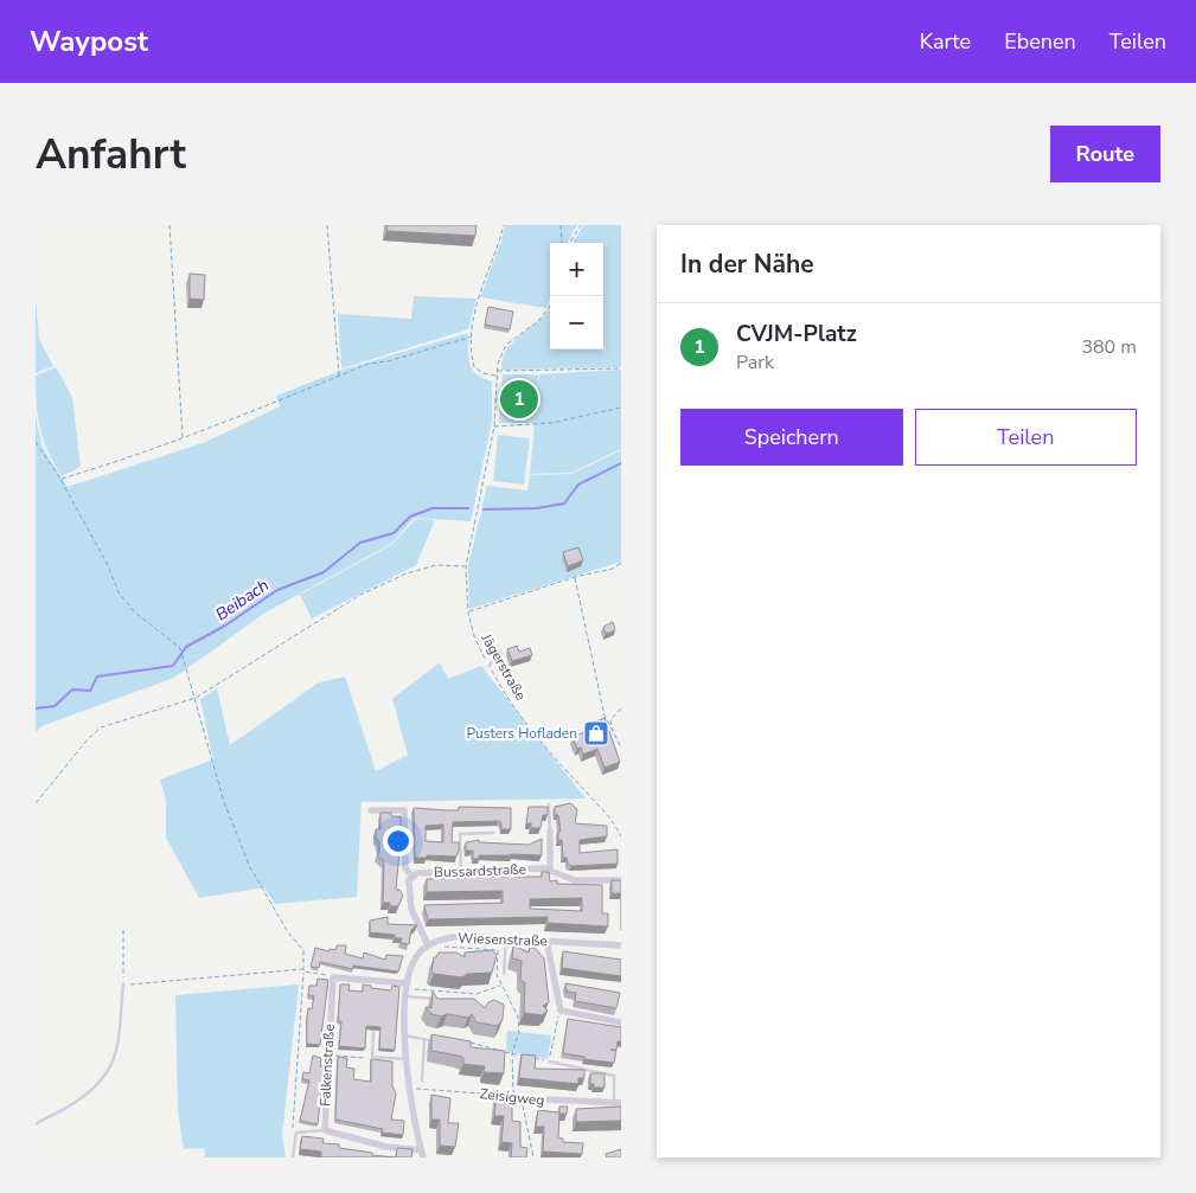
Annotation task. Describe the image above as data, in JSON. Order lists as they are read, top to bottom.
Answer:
{
  "streets": {
    "street": [
      "Bussardstraße",
      "Wiesenstraße",
      "Falkenstraße",
      "Zeisigweg"
    ],
    "path": ["Jägerstraße"]
  },
  "crossings": [
    ["Bussardstraße", "Wiesenstraße"]
  ],
  "water": ["Beibach"],
  "places": {
    "shop": ["Pusters Hofladen"]
  },
  "page": {
    "header": "Waypost",
    "nav": ["Karte", "Ebenen", "Teilen"],
    "buttons": [
      "Route",
      ["Speichern", "Teilen"]
    ],
    "title": "Anfahrt",
    "heading": "In der Nähe",
    "map_buttons": ["+", "−"],
    "list": [
      {
        "mark": "1",
        "name": "CVJM-Platz",
        "note": "Park",
        "value": "380 m"
      }
    ],
    "pins": "1"
  }
}
